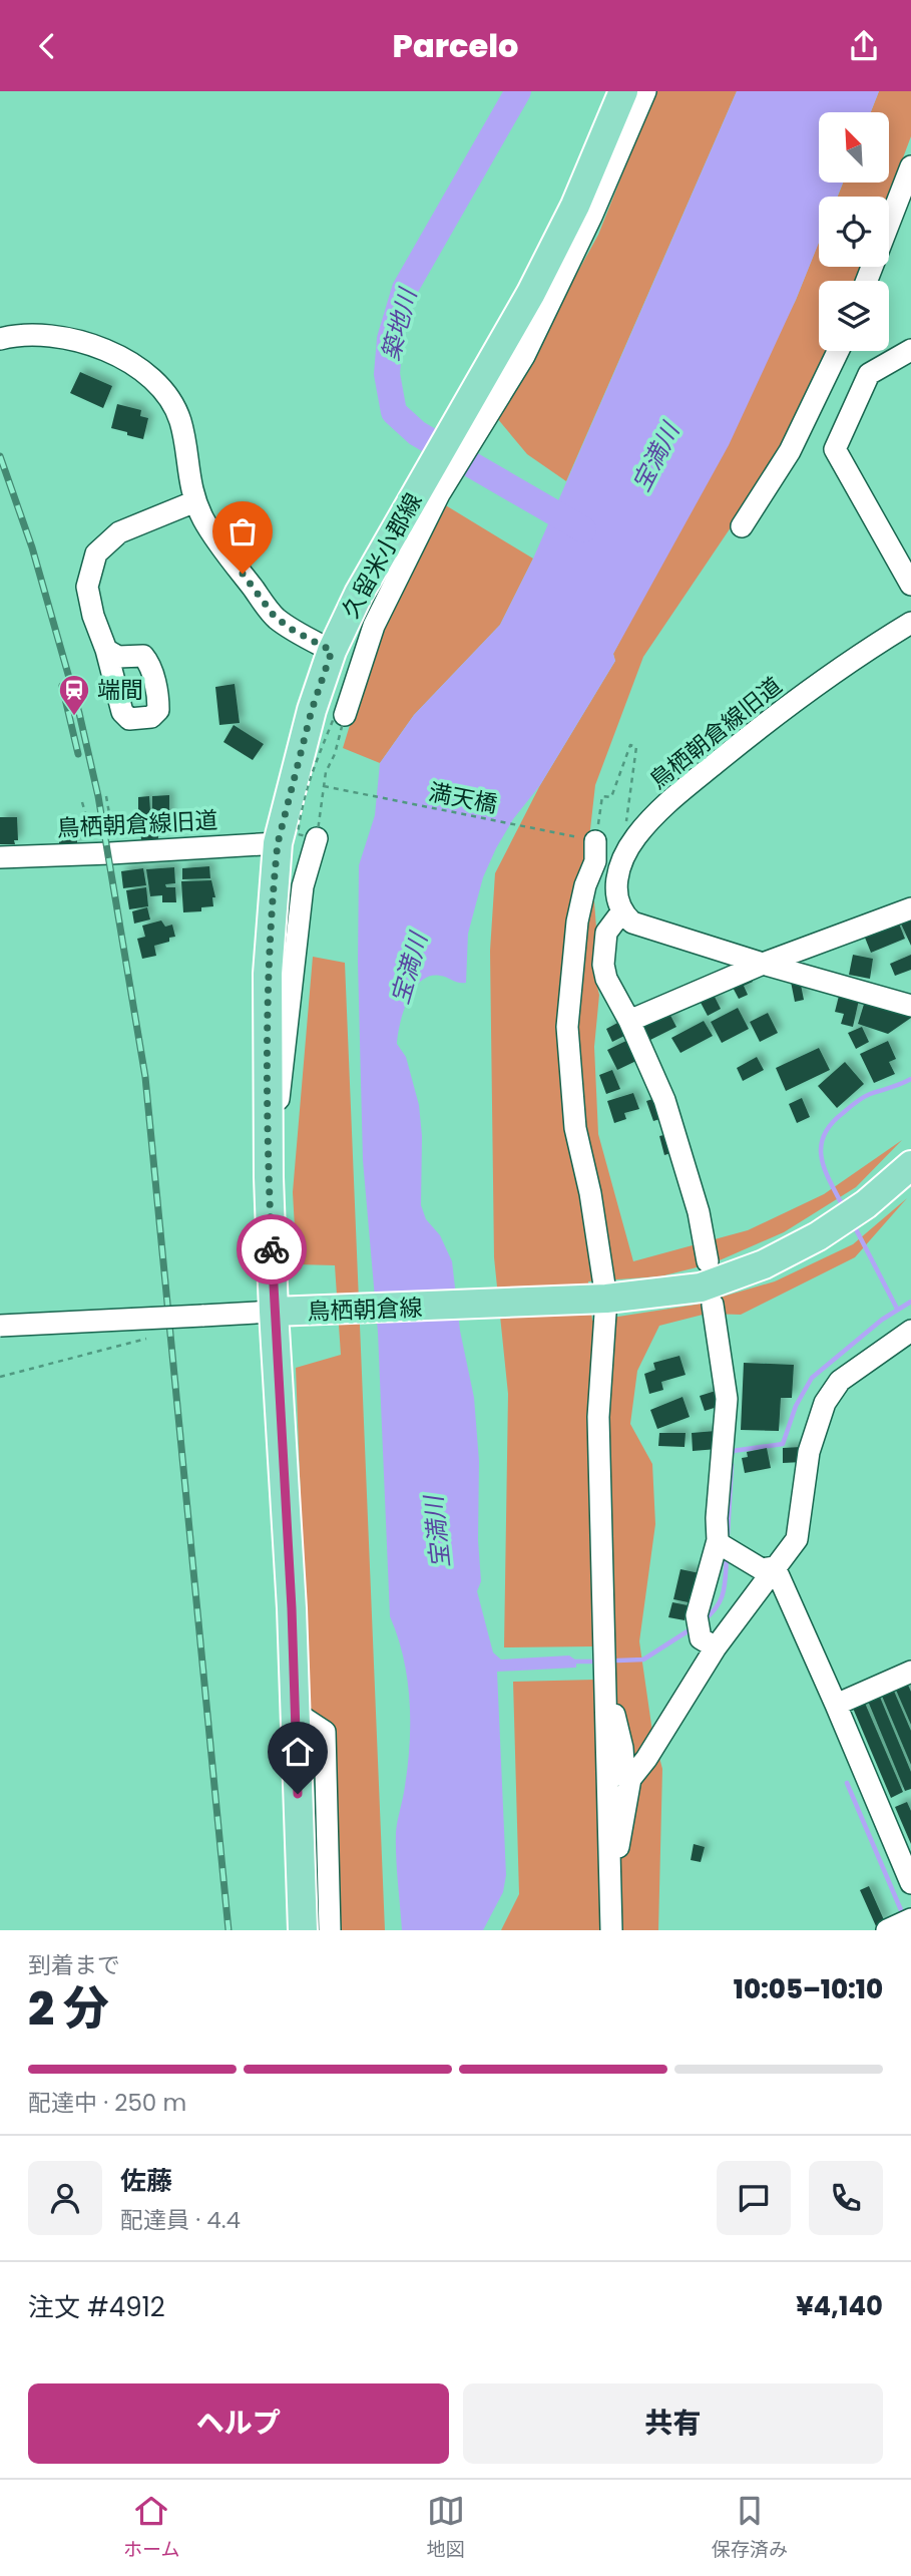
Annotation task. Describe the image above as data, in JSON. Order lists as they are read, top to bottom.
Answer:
{
  "streets": {
    "main road": ["久留米小郡線", "鳥栖朝倉線"],
    "street": ["鳥栖朝倉線旧道"],
    "path": ["満天橋"]
  },
  "crossings": [
    ["久留米小郡線", "鳥栖朝倉線旧道"],
    ["久留米小郡線", "鳥栖朝倉線"]
  ],
  "water": ["築地川", "宝満川"],
  "places": {
    "station": ["端間"]
  },
  "north": "top left",
  "page": {
    "header": "Parcelo",
    "heading": ["2 分", "到着まで", "10:05–10:10"],
    "panel": [
      "佐藤",
      "配達員 · 4.4",
      "注文 #4912",
      "¥4,140"
    ],
    "bar": "配達中 · 250 m",
    "buttons": ["ヘルプ", "共有"],
    "tabs": ["ホーム", "地図", "保存済み"]
  }
}
